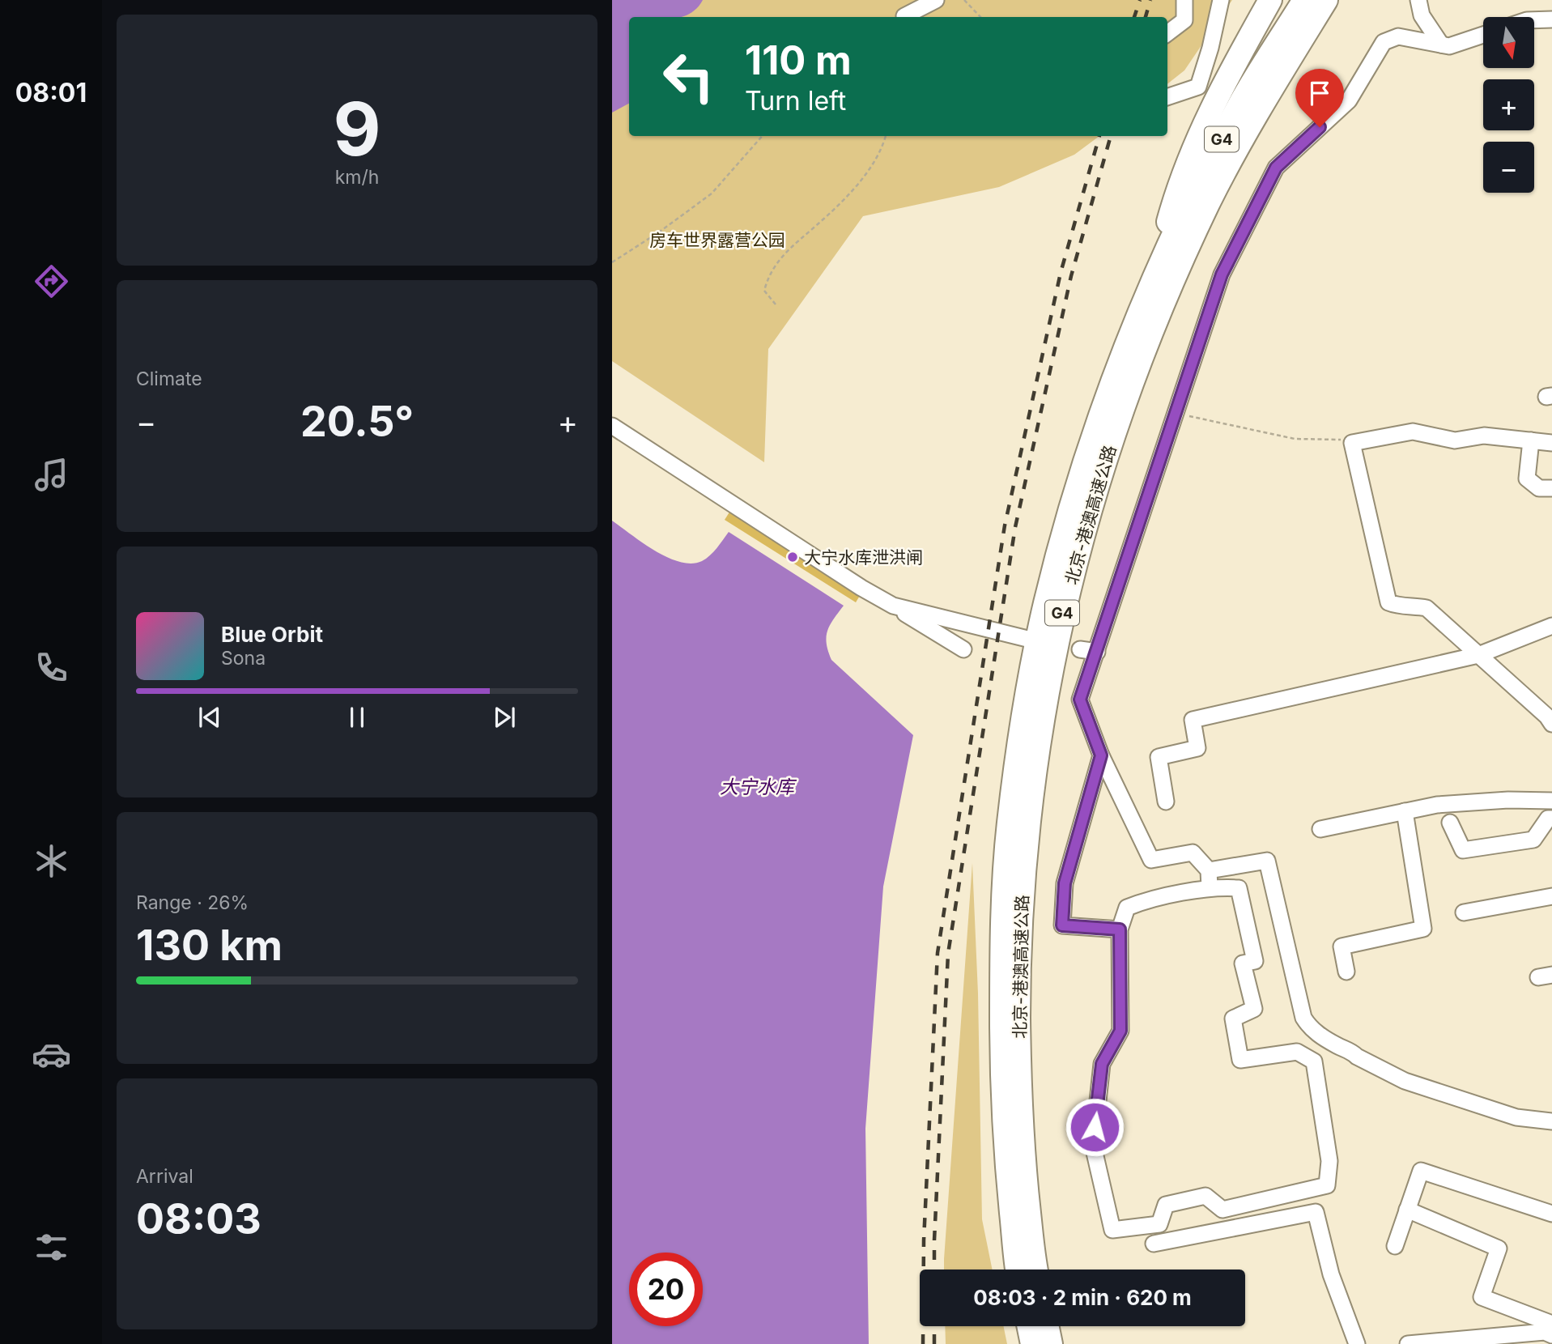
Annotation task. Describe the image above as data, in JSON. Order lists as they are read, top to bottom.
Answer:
{
  "streets": {
    "highway": ["G4", "北京-港澳高速公路"]
  },
  "water": ["大宁水库"],
  "parks": ["房车世界露营公园"],
  "places": ["大宁水库泄洪闸"],
  "north": "bottom",
  "page": {
    "tabs": "08:01",
    "tile": [
      ["9", "km/h"],
      "Climate",
      ["Range · 26%", "130 km"],
      ["Arrival", "08:03"]
    ],
    "map_buttons": ["+", "−"],
    "turn": ["110 m", "Turn left"],
    "heat": ["−", "20.5°", "+"],
    "song": ["Blue Orbit", "Sona"],
    "limit": "20",
    "trip": "08:03 · 2 min · 620 m"
  }
}
